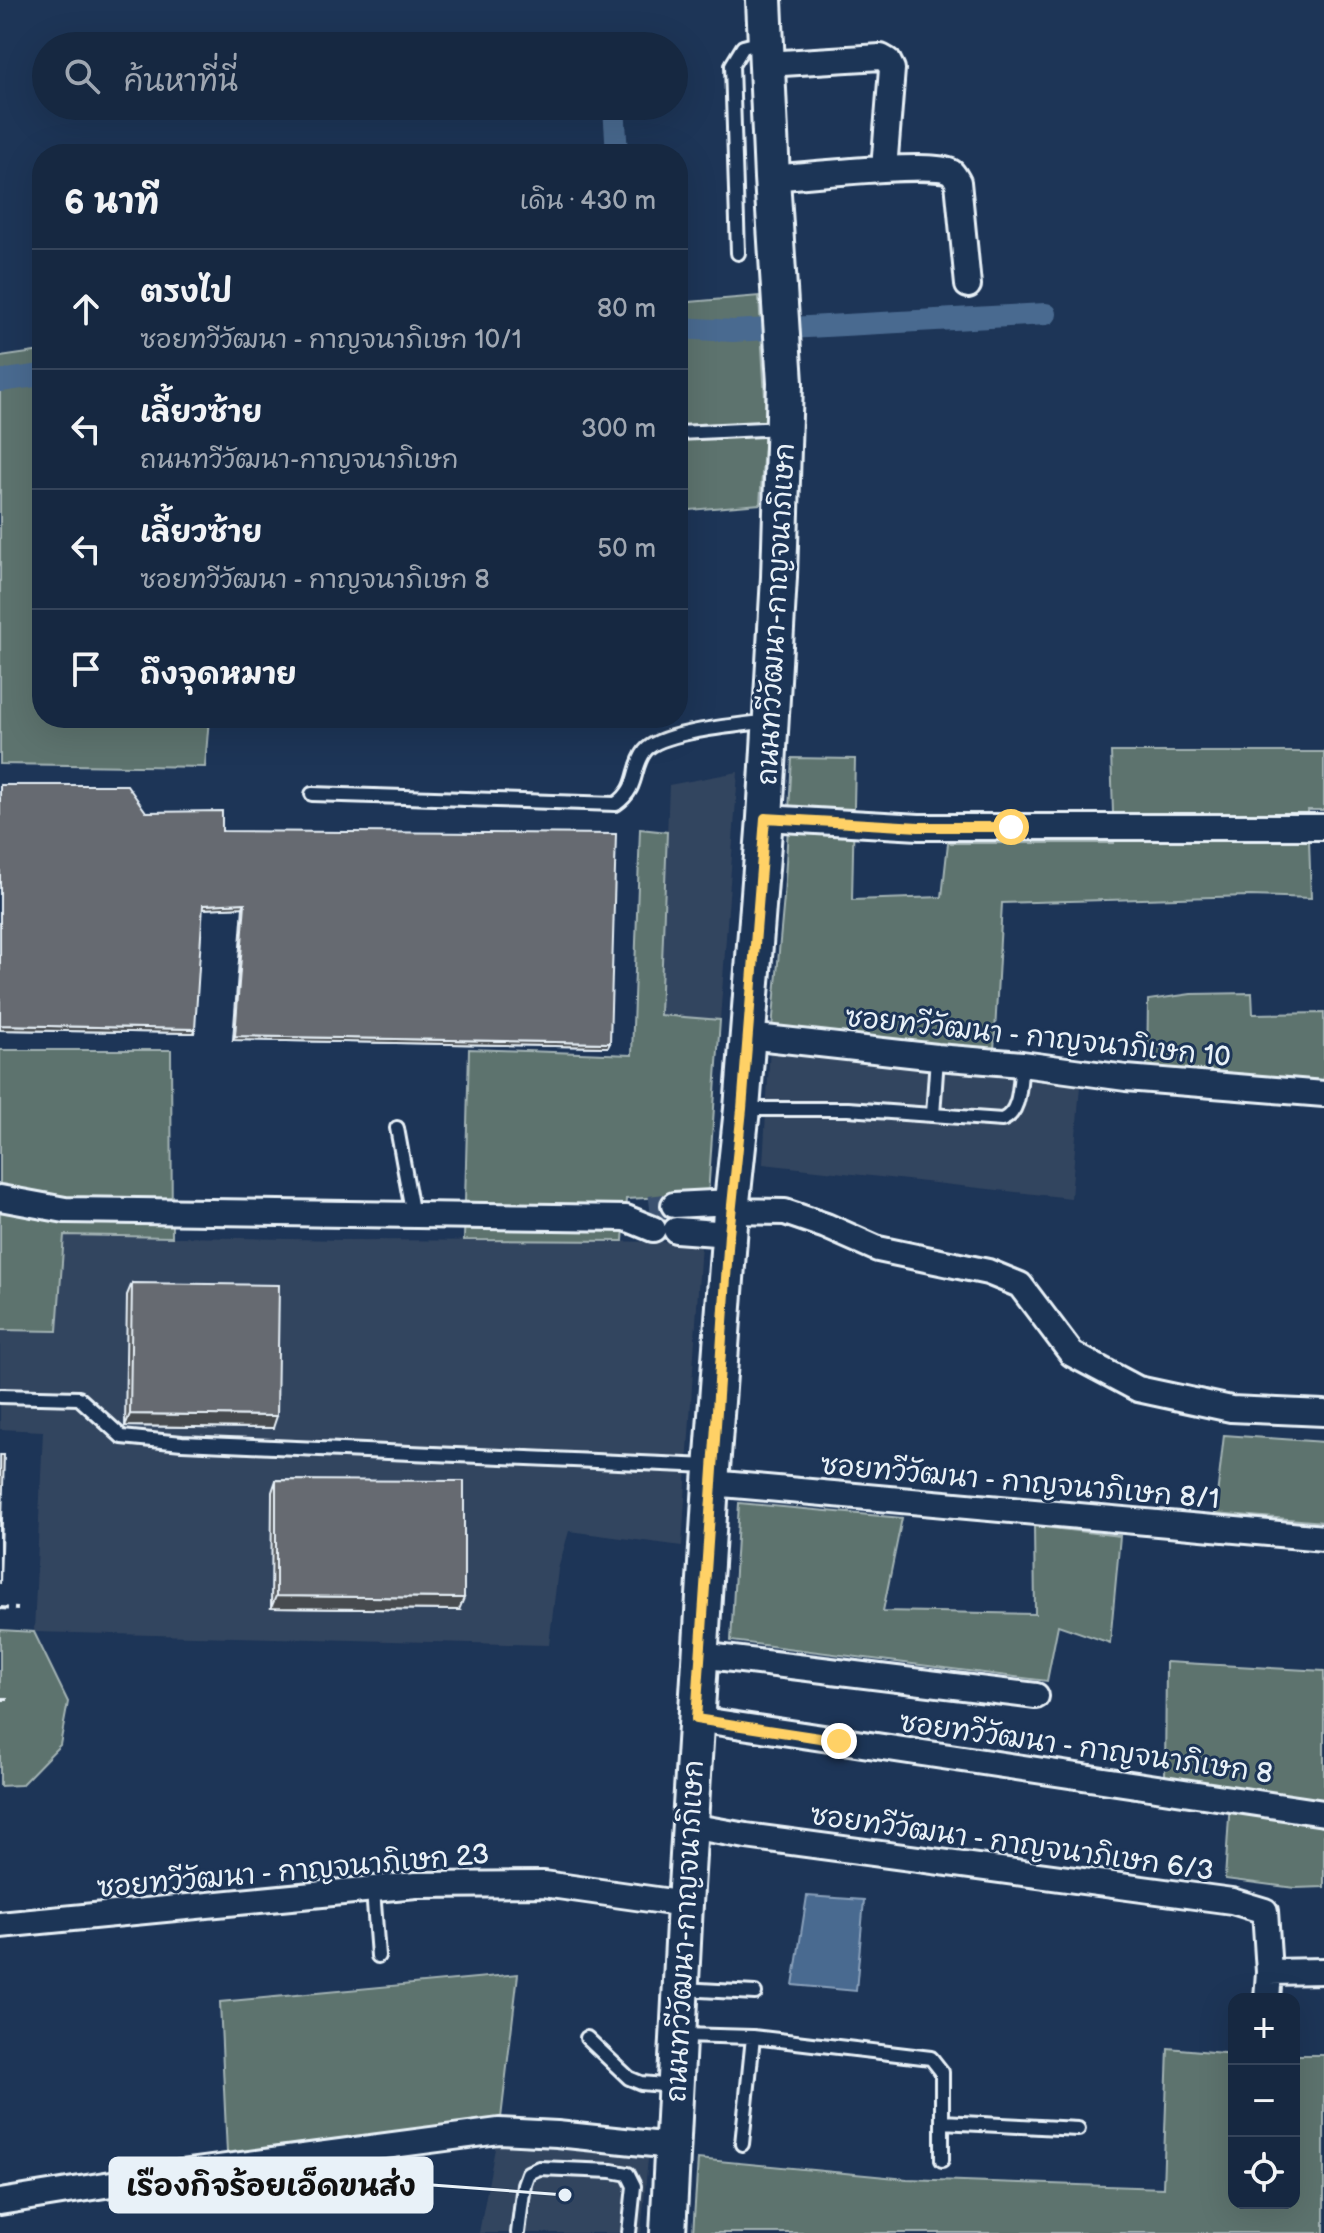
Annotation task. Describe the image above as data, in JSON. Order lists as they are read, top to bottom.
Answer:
{
  "streets": {
    "street": [
      "ถนนทวีวัฒนา-กาญจนาภิเษก",
      "ซอยทวีวัฒนา - กาญจนาภิเษก 10",
      "ซอยทวีวัฒนา - กาญจนาภิเษก 8/1",
      "ซอยทวีวัฒนา - กาญจนาภิเษก 8",
      "ซอยทวีวัฒนา - กาญจนาภิเษก 6/3",
      "ซอยทวีวัฒนา - กาญจนาภิเษก 23"
    ]
  },
  "crossings": [
    ["ถนนทวีวัฒนา-กาญจนาภิเษก", "ซอยทวีวัฒนา - กาญจนาภิเษก 10"],
    ["ถนนทวีวัฒนา-กาญจนาภิเษก", "ซอยทวีวัฒนา - กาญจนาภิเษก 8/1"],
    ["ถนนทวีวัฒนา-กาญจนาภิเษก", "ซอยทวีวัฒนา - กาญจนาภิเษก 8"],
    ["ถนนทวีวัฒนา-กาญจนาภิเษก", "ซอยทวีวัฒนา - กาญจนาภิเษก 6/3"],
    ["ถนนทวีวัฒนา-กาญจนาภิเษก", "ซอยทวีวัฒนา - กาญจนาภิเษก 23"]
  ],
  "places": ["เรืองกิจร้อยเอ็ดขนส่ง"],
  "page": {
    "search": "ค้นหาที่นี่",
    "heading": ["6 นาที", "เดิน · 430 m"],
    "list": [
      ["ตรงไป", "ซอยทวีวัฒนา - กาญจนาภิเษก 10/1", "80 m"],
      ["เลี้ยวซ้าย", "ถนนทวีวัฒนา-กาญจนาภิเษก", "300 m"],
      ["เลี้ยวซ้าย", "ซอยทวีวัฒนา - กาญจนาภิเษก 8", "50 m"],
      "ถึงจุดหมาย"
    ],
    "map_buttons": ["+", "−"]
  }
}
